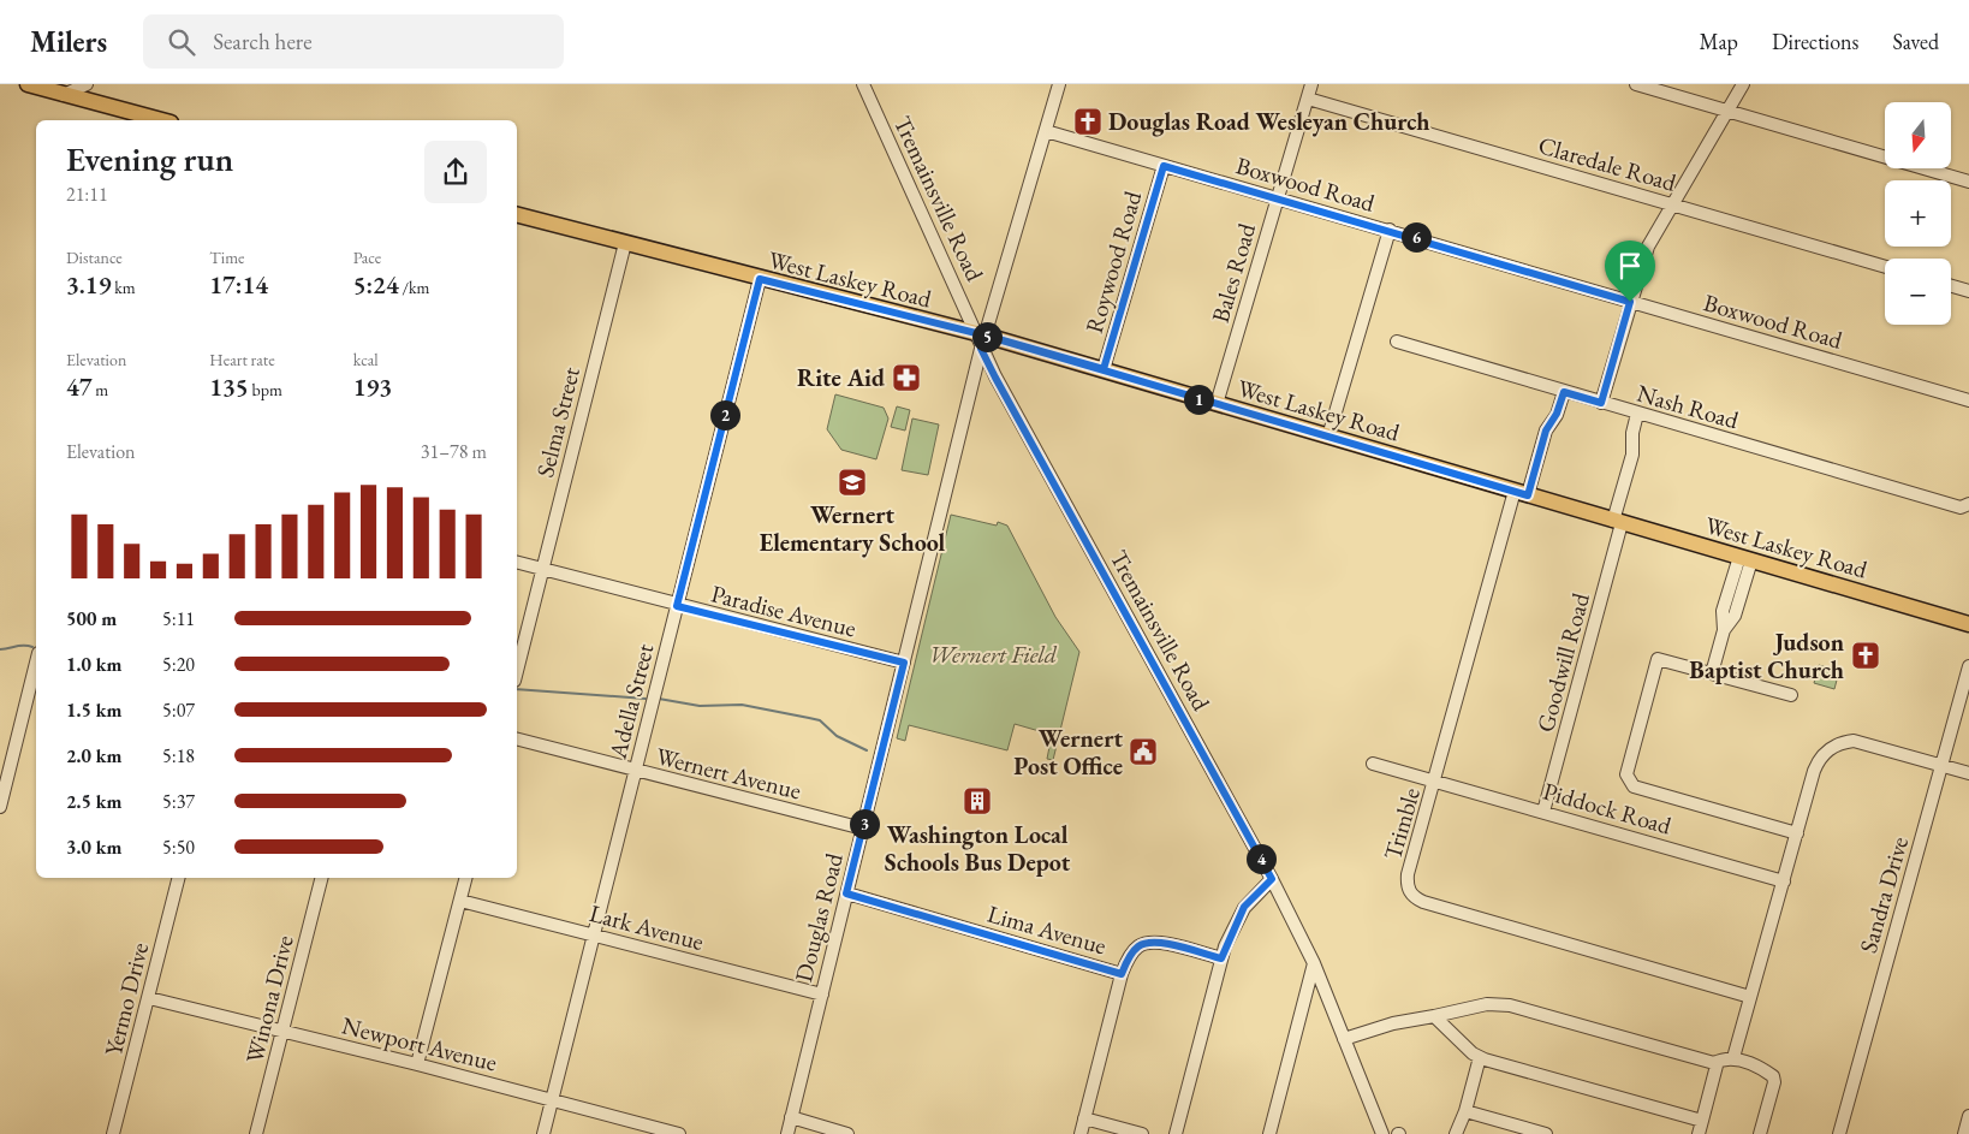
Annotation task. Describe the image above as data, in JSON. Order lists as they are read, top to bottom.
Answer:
{
  "streets": {
    "main road": ["West Laskey Road"],
    "street": [
      "Claredale Road",
      "Boxwood Road",
      "Tremainsville Road",
      "Roywood Road",
      "Bales Road",
      "Nash Road",
      "Selma Street",
      "Paradise Avenue",
      "Goodwill Road",
      "Adella Street",
      "Wernert Avenue",
      "Piddock Road",
      "Trimble",
      "Sandra Drive",
      "Douglas Road",
      "Lark Avenue",
      "Lima Avenue",
      "Yermo Drive",
      "Winona Drive",
      "Newport Avenue"
    ]
  },
  "crossings": [
    ["Claredale Road", "Bales Road"],
    ["Boxwood Road", "Roywood Road"],
    ["Boxwood Road", "Bales Road"],
    ["Boxwood Road", "Douglas Road"],
    ["Tremainsville Road", "West Laskey Road"],
    ["Tremainsville Road", "Douglas Road"],
    ["Roywood Road", "West Laskey Road"],
    ["Bales Road", "West Laskey Road"],
    ["West Laskey Road", "Selma Street"],
    ["West Laskey Road", "Goodwill Road"],
    ["West Laskey Road", "Adella Street"],
    ["West Laskey Road", "Trimble"],
    ["West Laskey Road", "Douglas Road"],
    ["Nash Road", "Goodwill Road"],
    ["Nash Road", "Trimble"],
    ["Selma Street", "Paradise Avenue"],
    ["Paradise Avenue", "Adella Street"],
    ["Paradise Avenue", "Douglas Road"],
    ["Goodwill Road", "Piddock Road"],
    ["Adella Street", "Wernert Avenue"],
    ["Adella Street", "Lark Avenue"],
    ["Adella Street", "Newport Avenue"],
    ["Wernert Avenue", "Douglas Road"],
    ["Piddock Road", "Trimble"],
    ["Douglas Road", "Lark Avenue"],
    ["Douglas Road", "Lima Avenue"],
    ["Yermo Drive", "Newport Avenue"],
    ["Winona Drive", "Newport Avenue"]
  ],
  "parks": ["Wernert Field"],
  "places": {
    "church": ["Douglas Road Wesleyan Church", "Judson Baptist Church"],
    "pharmacy": ["Rite Aid"],
    "school or university": ["Wernert Elementary School"],
    "public building": ["Wernert Post Office"],
    "building": ["Washington Local Schools Bus Depot"]
  },
  "north": "bottom",
  "page": {
    "header": "Milers",
    "search": "Search here",
    "nav": ["Map", "Directions", "Saved"],
    "map_buttons": ["+", "−"],
    "heading": ["Evening run", "21:11"],
    "pins": [
      "6",
      "5",
      "1",
      "2",
      "3",
      "4"
    ],
    "stats": [
      ["Distance", "3.19 km"],
      ["Time", "17:14"],
      ["Pace", "5:24 /km"],
      ["Elevation", "47 m"],
      ["Heart rate", "135 bpm"],
      ["kcal", "193"]
    ],
    "chart": ["Elevation", "31–78 m"],
    "list": [
      {
        "name": "500 m",
        "note": "5:11"
      },
      {
        "name": "1.0 km",
        "note": "5:20"
      },
      {
        "name": "1.5 km",
        "note": "5:07"
      },
      {
        "name": "2.0 km",
        "note": "5:18"
      },
      {
        "name": "2.5 km",
        "note": "5:37"
      },
      {
        "name": "3.0 km",
        "note": "5:50"
      }
    ]
  }
}
